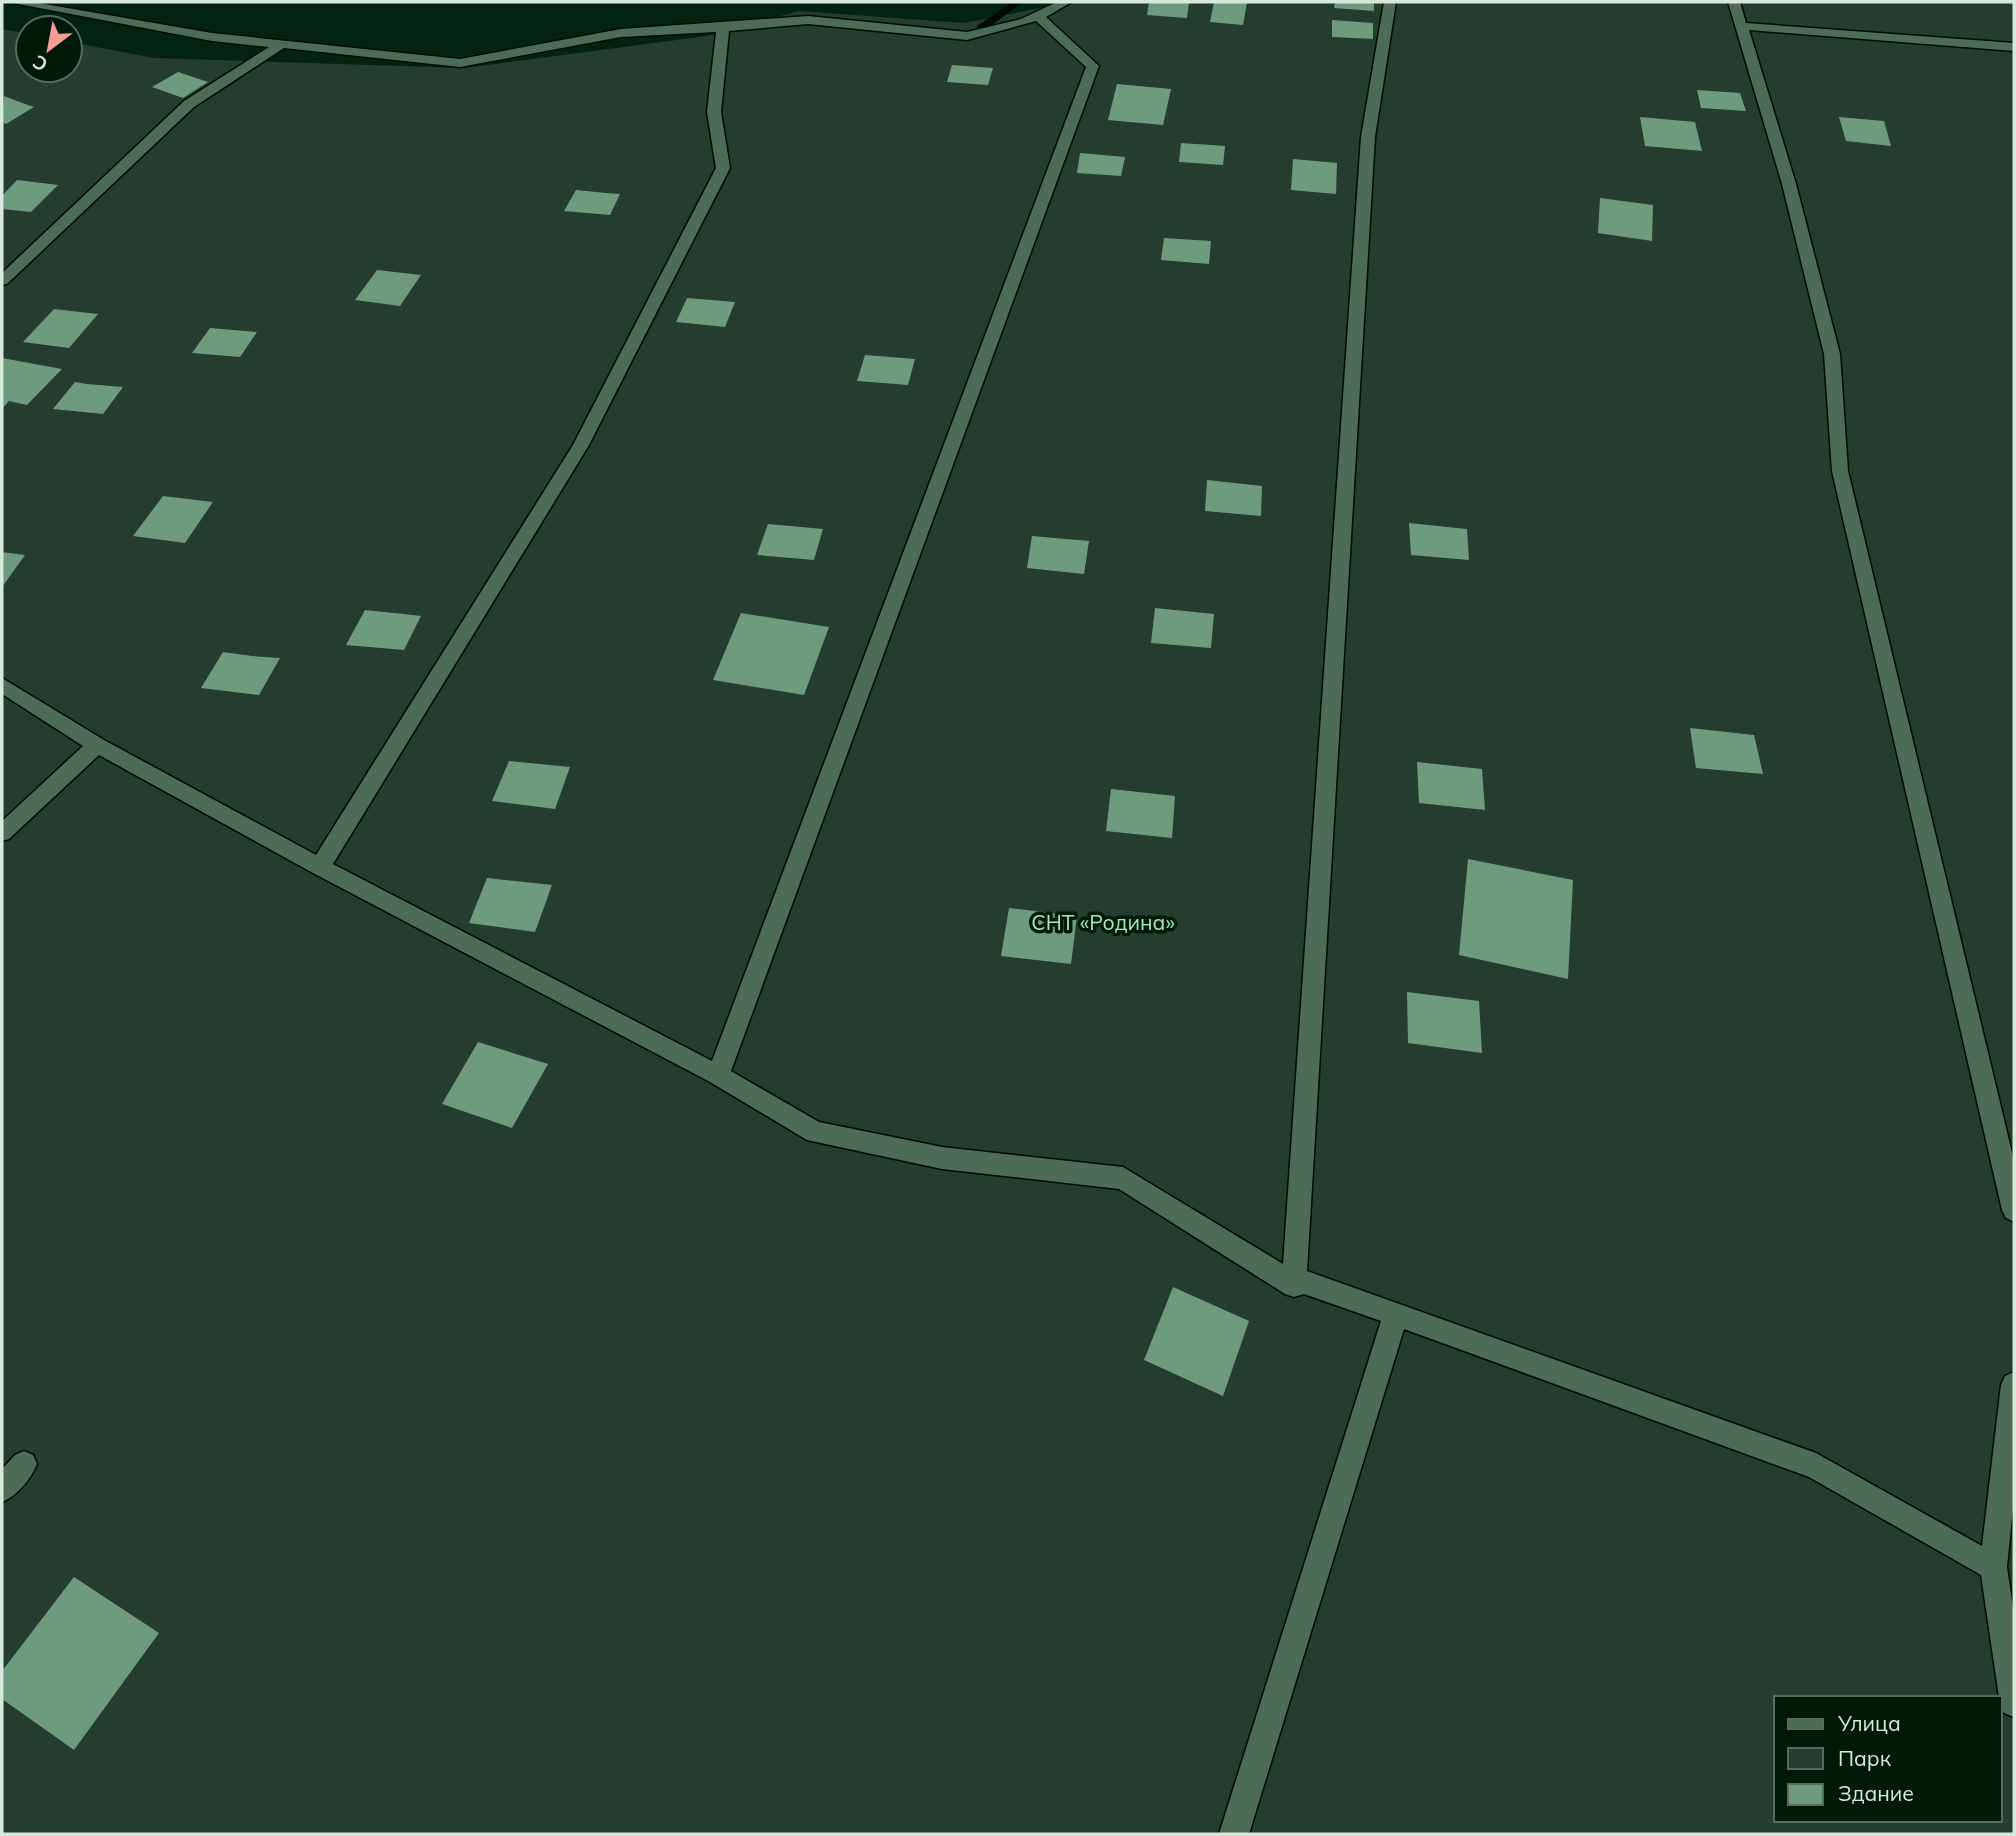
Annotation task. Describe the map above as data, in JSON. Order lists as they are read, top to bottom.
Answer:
{
  "parks": ["СНТ «Родина»"],
  "legend": ["Улица", "Парк", "Здание"],
  "north": "bottom left"
}
